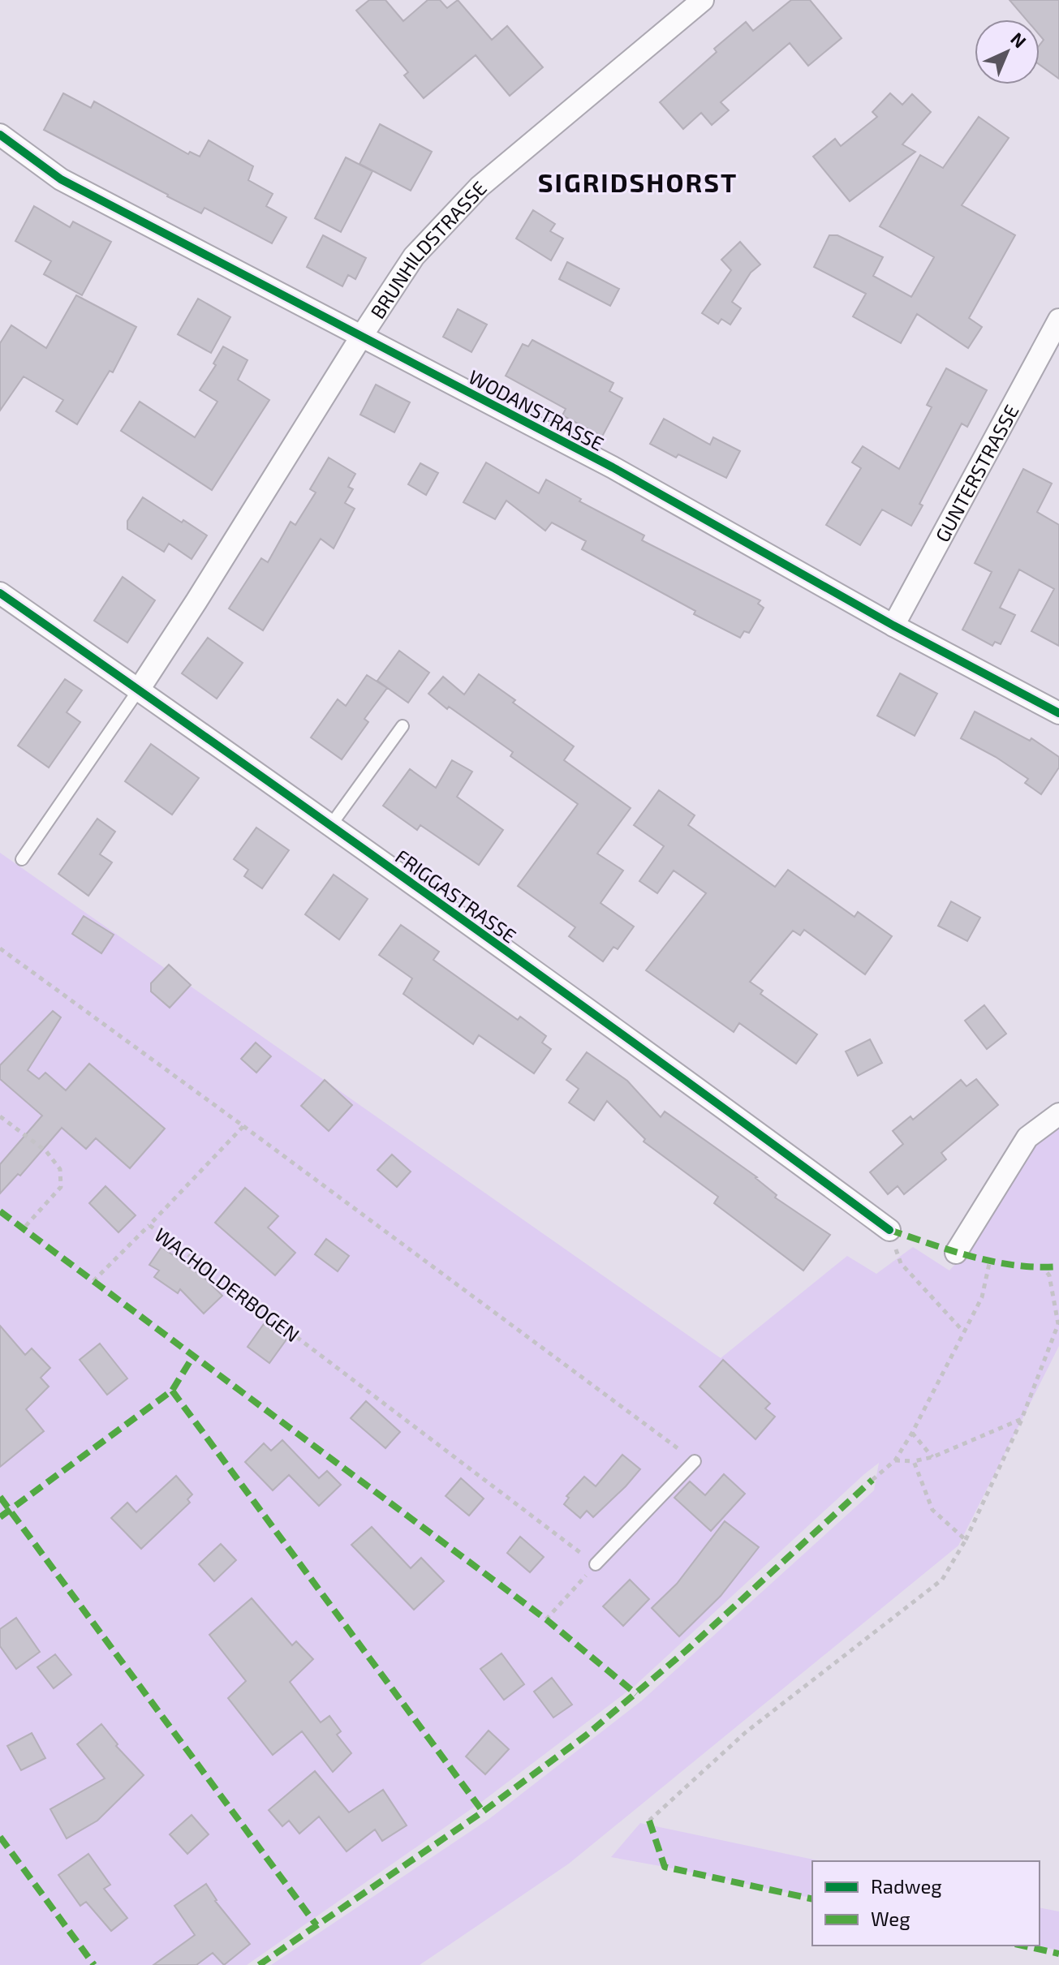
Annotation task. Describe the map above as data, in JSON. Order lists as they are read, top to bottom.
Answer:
{
  "streets": {
    "street": [
      "BRUNHILDSTRASSE",
      "WODANSTRASSE",
      "GUNTERSTRASSE",
      "FRIGGASTRASSE"
    ],
    "path": ["WACHOLDERBOGEN"]
  },
  "crossings": [
    ["BRUNHILDSTRASSE", "WODANSTRASSE"],
    ["BRUNHILDSTRASSE", "FRIGGASTRASSE"],
    ["WODANSTRASSE", "GUNTERSTRASSE"]
  ],
  "districts": ["SIGRIDSHORST"],
  "legend": ["Radweg", "Weg"],
  "north": "top right"
}
